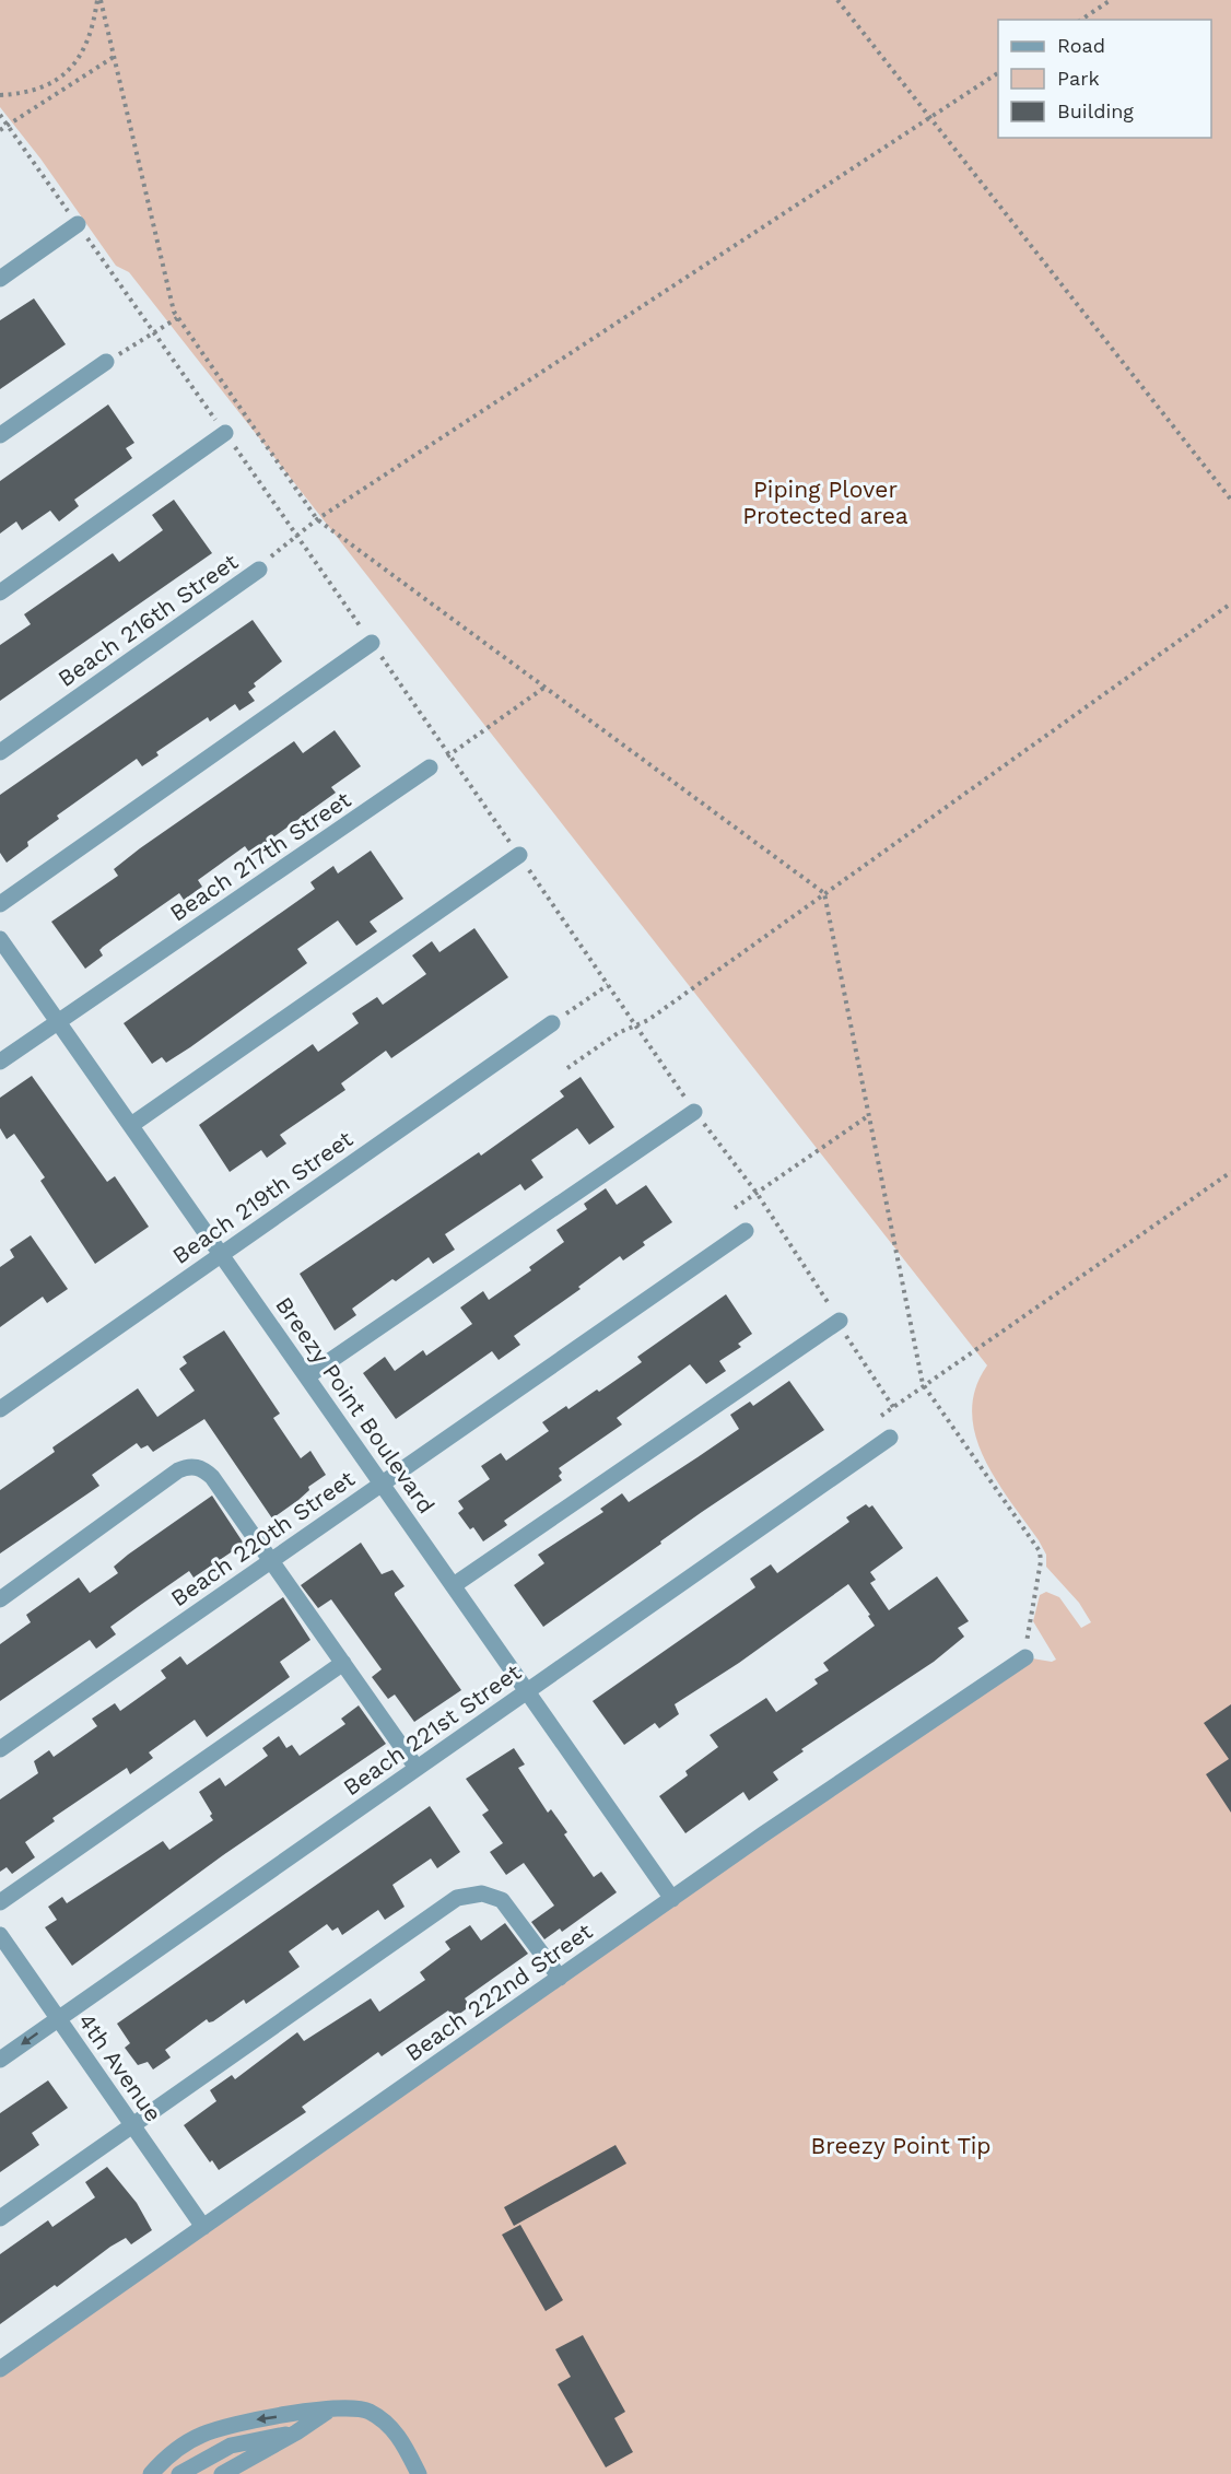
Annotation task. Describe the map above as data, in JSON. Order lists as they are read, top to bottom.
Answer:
{
  "streets": {
    "street": [
      "Beach 216th Street",
      "Beach 217th Street",
      "Beach 219th Street",
      "Breezy Point Boulevard",
      "Beach 220th Street",
      "Beach 221st Street",
      "Beach 222nd Street",
      "4th Avenue"
    ]
  },
  "crossings": [
    ["Beach 217th Street", "Breezy Point Boulevard"],
    ["Beach 219th Street", "Breezy Point Boulevard"],
    ["Breezy Point Boulevard", "Beach 220th Street"],
    ["Breezy Point Boulevard", "Beach 221st Street"],
    ["Breezy Point Boulevard", "Beach 222nd Street"],
    ["Beach 221st Street", "4th Avenue"],
    ["Beach 222nd Street", "4th Avenue"]
  ],
  "parks": ["Piping Plover Protected area", "Breezy Point Tip"],
  "legend": ["Road", "Park", "Building"]
}
